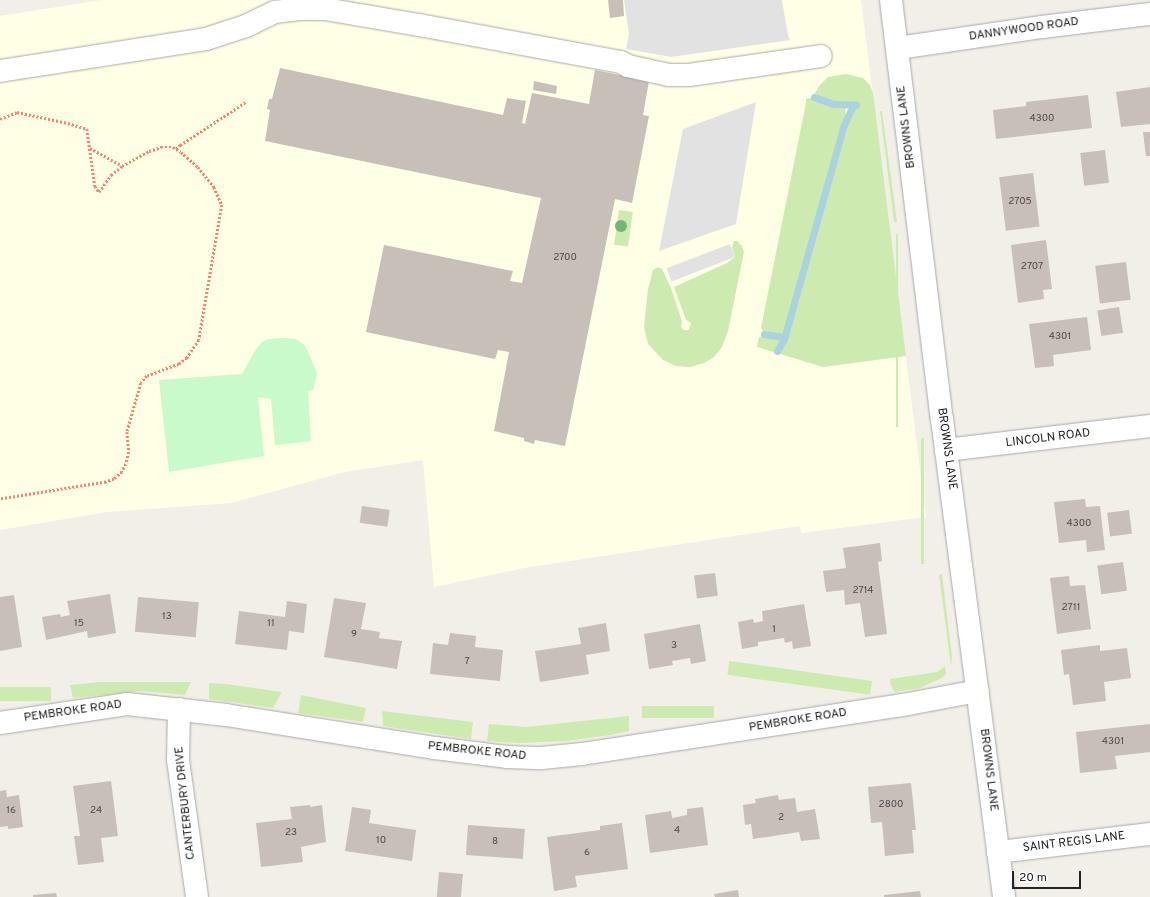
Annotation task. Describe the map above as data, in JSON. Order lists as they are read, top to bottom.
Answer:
{
  "streets": {
    "street": [
      "DANNYWOOD ROAD",
      "BROWNS LANE",
      "LINCOLN ROAD",
      "PEMBROKE ROAD",
      "CANTERBURY DRIVE",
      "SAINT REGIS LANE"
    ]
  },
  "crossings": [
    ["DANNYWOOD ROAD", "BROWNS LANE"],
    ["BROWNS LANE", "LINCOLN ROAD"],
    ["BROWNS LANE", "PEMBROKE ROAD"],
    ["BROWNS LANE", "SAINT REGIS LANE"],
    ["PEMBROKE ROAD", "CANTERBURY DRIVE"]
  ],
  "house_numbers": [
    "4300",
    "2705",
    "2700",
    "2707",
    "4301",
    "4300",
    "2714",
    "2711",
    "13",
    "15",
    "11",
    "1",
    "9",
    "3",
    "7",
    "4301",
    "2800",
    "16",
    "24",
    "2",
    "4",
    "23",
    "10",
    "8",
    "6"
  ],
  "scale_bar": "20 m"
}
